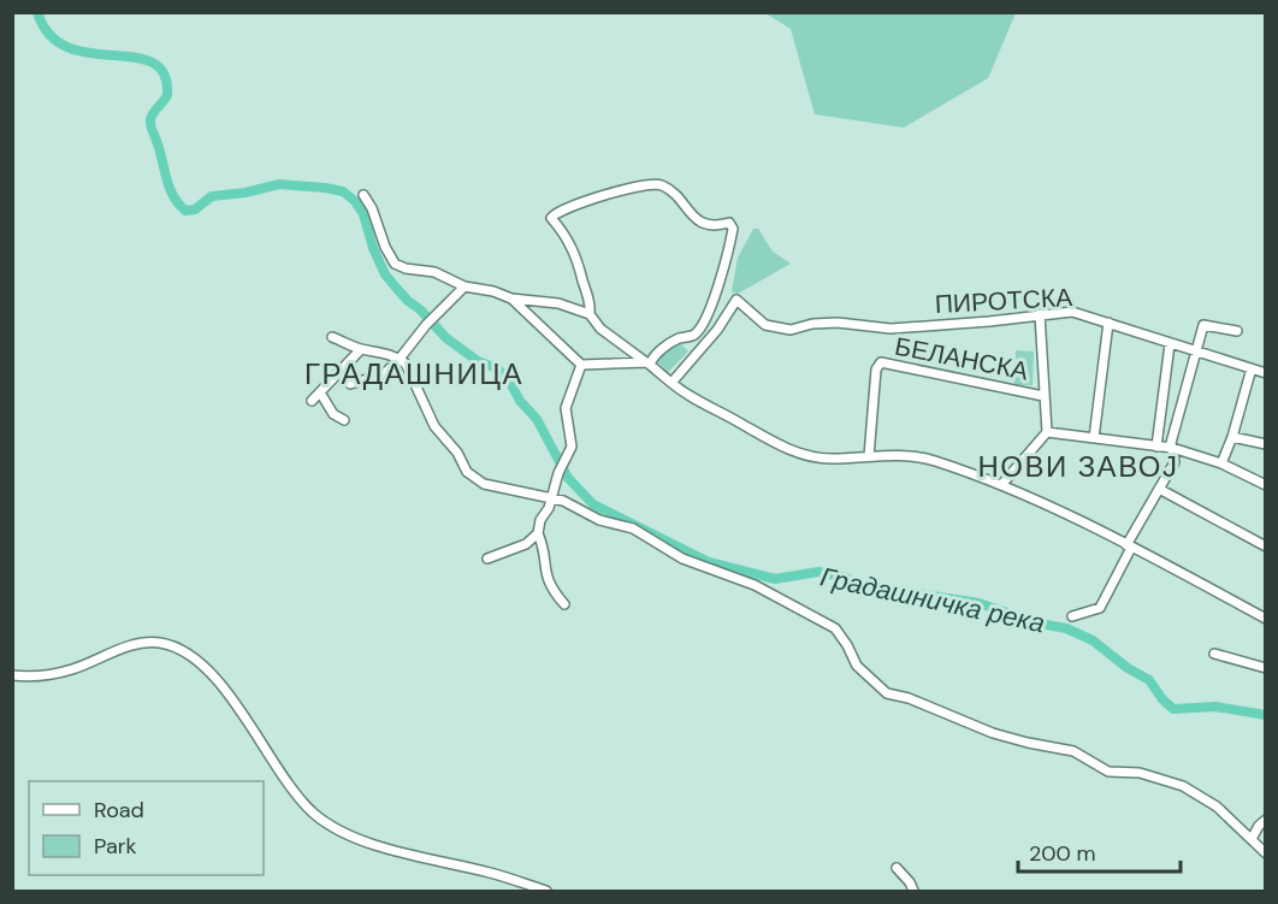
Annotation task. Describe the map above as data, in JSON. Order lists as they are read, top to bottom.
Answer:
{
  "streets": {
    "street": ["ПИРОТСКА", "БЕЛАНСКА"]
  },
  "districts": ["ГРАДАШНИЦА", "НОВИ ЗАВОЈ"],
  "water": ["Градашничка река"],
  "legend": ["Road", "Park"],
  "scale_bar": "200 m"
}
